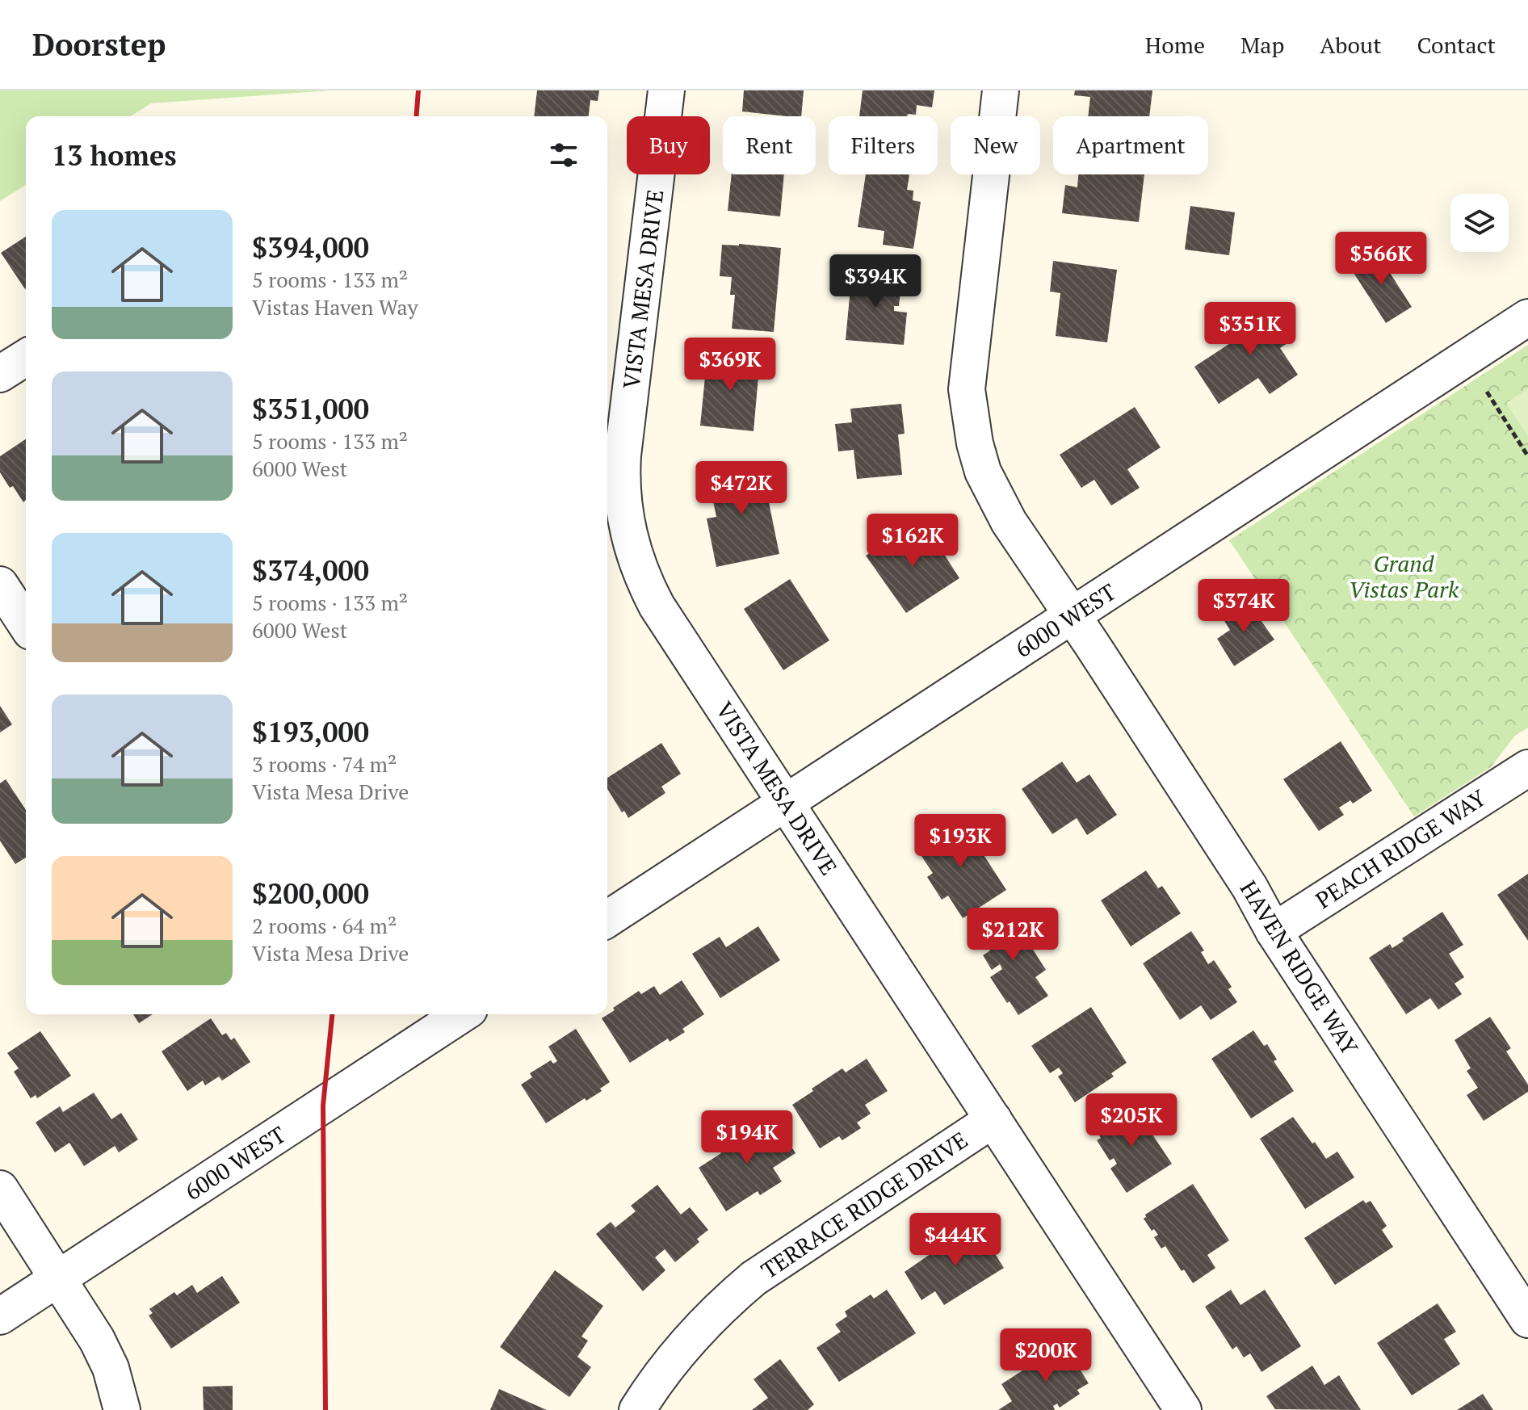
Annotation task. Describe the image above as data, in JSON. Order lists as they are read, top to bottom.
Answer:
{
  "streets": {
    "street": [
      "VISTA MESA DRIVE",
      "6000 WEST",
      "PEACH RIDGE WAY",
      "HAVEN RIDGE WAY",
      "TERRACE RIDGE DRIVE"
    ]
  },
  "crossings": [
    ["VISTA MESA DRIVE", "6000 WEST"],
    ["VISTA MESA DRIVE", "TERRACE RIDGE DRIVE"],
    ["6000 WEST", "HAVEN RIDGE WAY"],
    ["PEACH RIDGE WAY", "HAVEN RIDGE WAY"]
  ],
  "parks": ["Grand Vistas Park"],
  "page": {
    "header": "Doorstep",
    "nav": [
      "Home",
      "Map",
      "About",
      "Contact"
    ],
    "chip": [
      "Buy",
      "Rent",
      "Filters",
      "New",
      "Apartment"
    ],
    "heading": "13 homes",
    "list": [
      {
        "name": "$394,000",
        "note": "5 rooms · 133 m² · Vistas Haven Way"
      },
      {
        "name": "$351,000",
        "note": "5 rooms · 133 m² · 6000 West"
      },
      {
        "name": "$374,000",
        "note": "5 rooms · 133 m² · 6000 West"
      },
      {
        "name": "$193,000",
        "note": "3 rooms · 74 m² · Vista Mesa Drive"
      },
      {
        "name": "$200,000",
        "note": "2 rooms · 64 m² · Vista Mesa Drive"
      }
    ],
    "price": [
      "$566K",
      "$394K",
      "$351K",
      "$369K",
      "$472K",
      "$162K",
      "$374K",
      "$193K",
      "$212K",
      "$205K",
      "$194K",
      "$444K",
      "$200K"
    ]
  }
}
